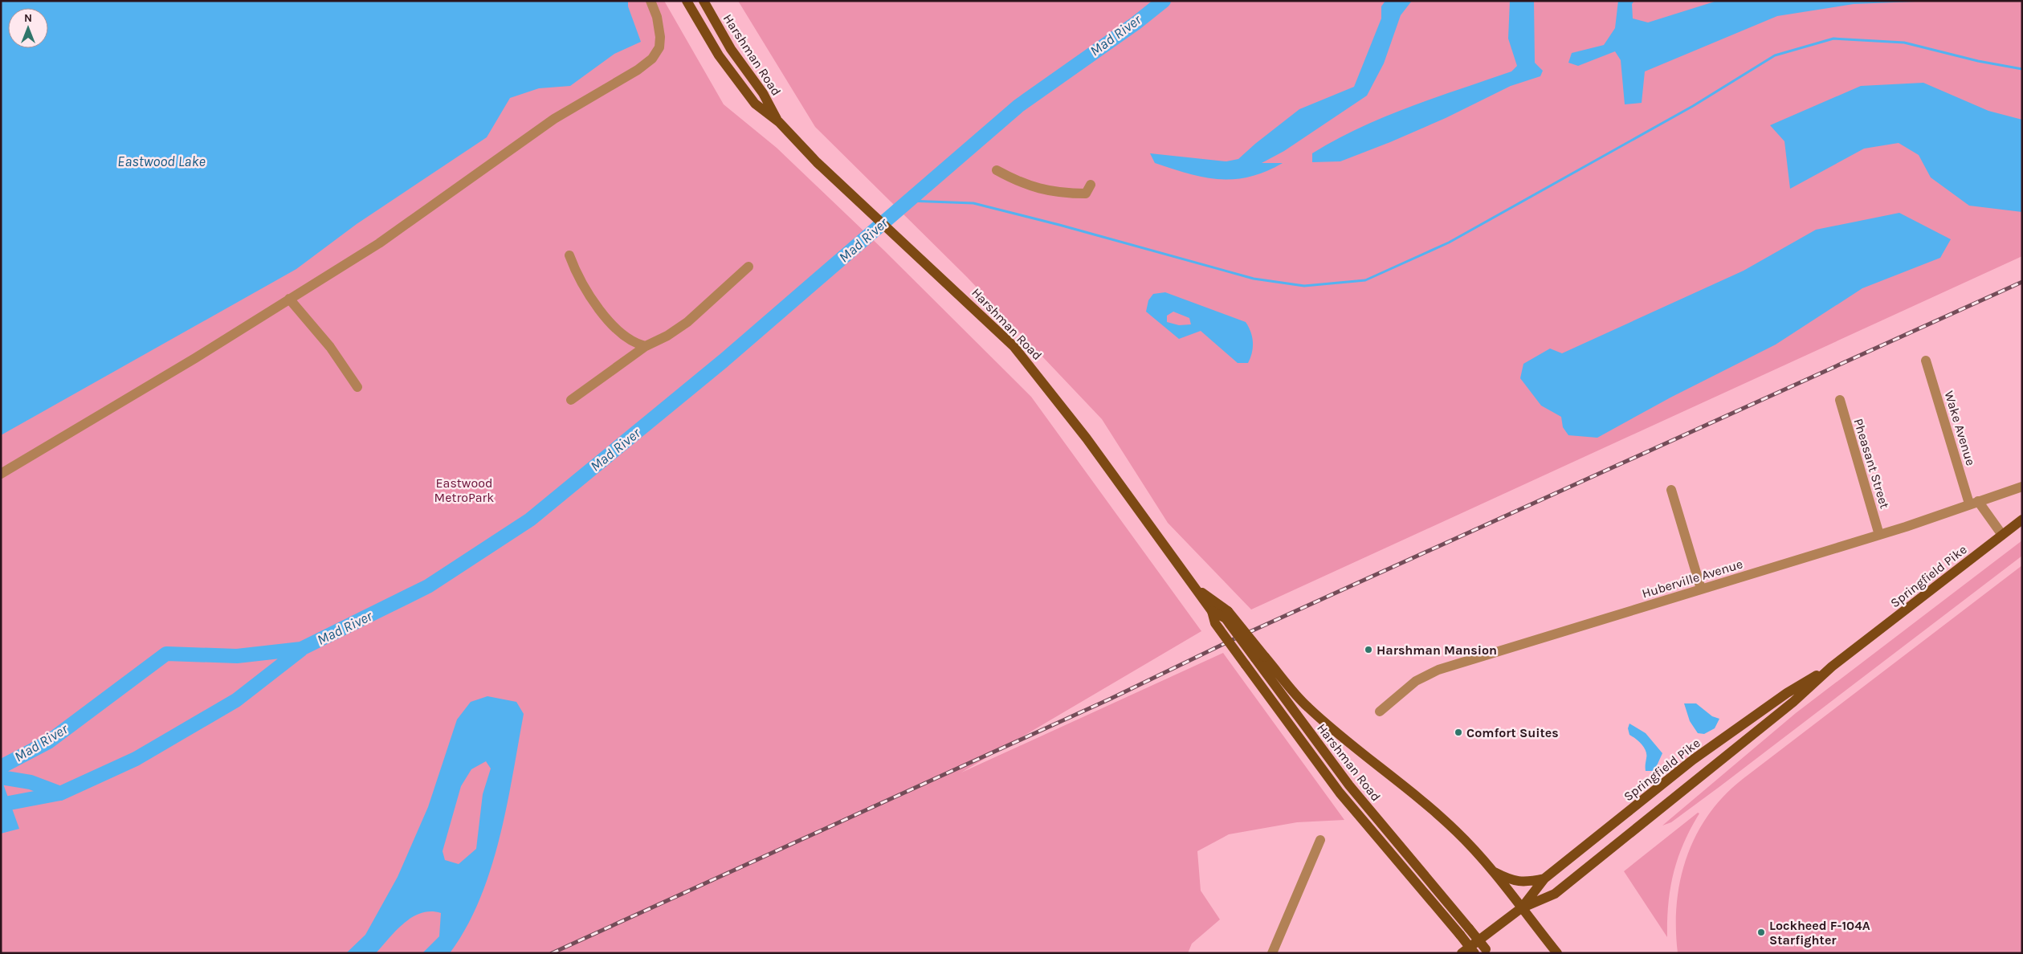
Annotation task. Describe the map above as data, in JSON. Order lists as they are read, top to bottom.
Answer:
{
  "streets": {
    "main road": ["Harshman Road", "Springfield Pike"],
    "street": ["Wake Avenue", "Pheasant Street", "Huberville Avenue"]
  },
  "crossings": [
    ["Wake Avenue", "Huberville Avenue"],
    ["Pheasant Street", "Huberville Avenue"]
  ],
  "water": ["Mad River", "Eastwood Lake"],
  "parks": ["Eastwood MetroPark"],
  "places": ["Harshman Mansion", "Comfort Suites", "Lockheed F-104A Starfighter"],
  "north": "top"
}
